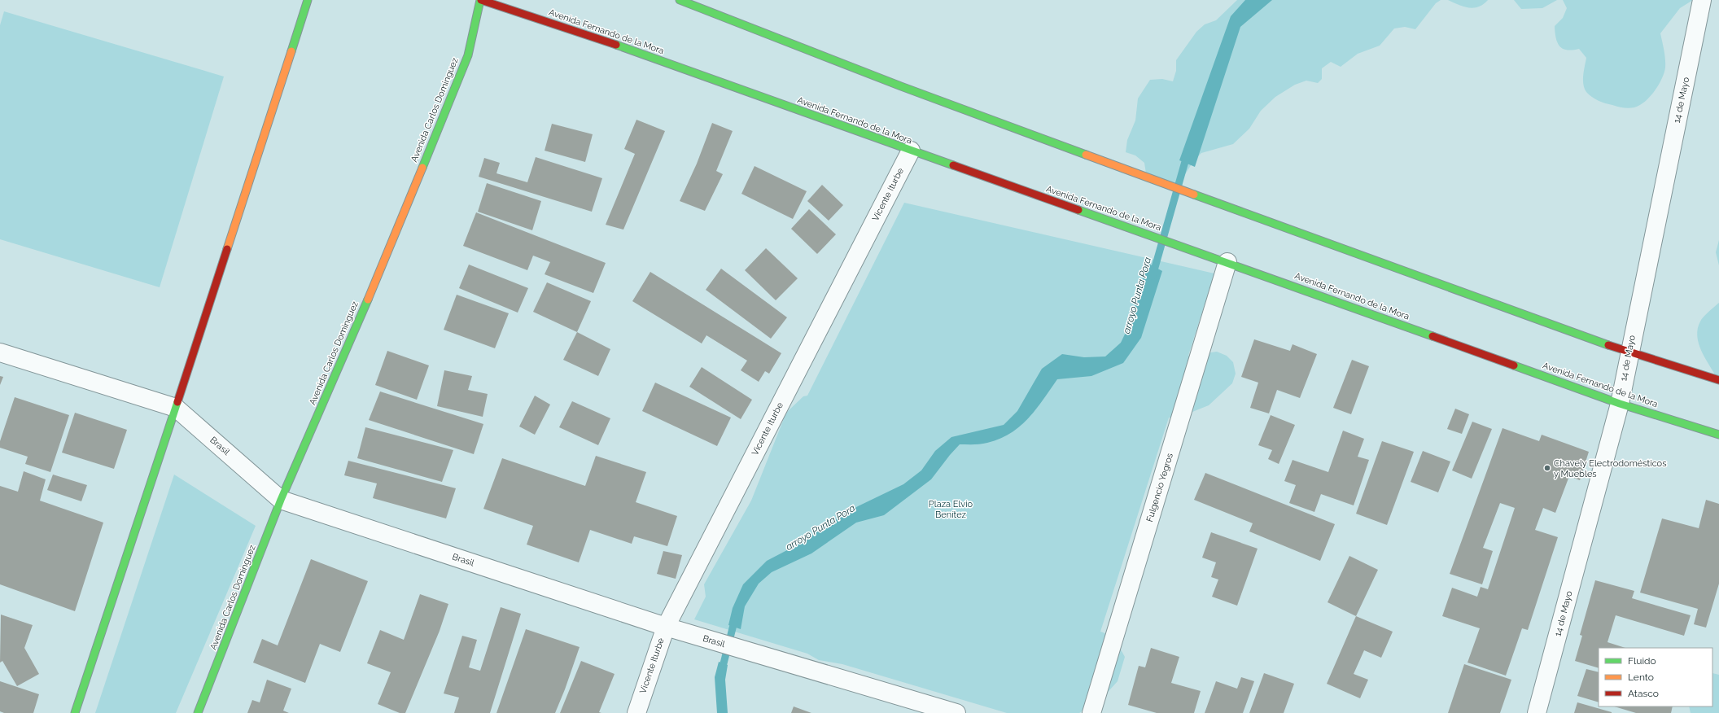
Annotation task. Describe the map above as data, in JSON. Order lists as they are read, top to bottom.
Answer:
{
  "streets": {
    "main road": ["Avenida Fernando de la Mora", "Avenida Carlos Dominguez"],
    "street": [
      "14 de Mayo",
      "Vicente Iturbe",
      "Brasil",
      "Fulgencio Yegros"
    ]
  },
  "crossings": [
    ["Avenida Fernando de la Mora", "14 de Mayo"],
    ["Avenida Fernando de la Mora", "Avenida Carlos Dominguez"],
    ["Avenida Fernando de la Mora", "Vicente Iturbe"],
    ["Avenida Fernando de la Mora", "Fulgencio Yegros"],
    ["Avenida Carlos Dominguez", "Brasil"],
    ["Vicente Iturbe", "Brasil"]
  ],
  "water": ["arroyo Punta Pora"],
  "parks": ["Plaza Elvio Benítez"],
  "places": ["Chavely Electrodomésticos y Muebles"],
  "legend": ["Fluido", "Lento", "Atasco"]
}
